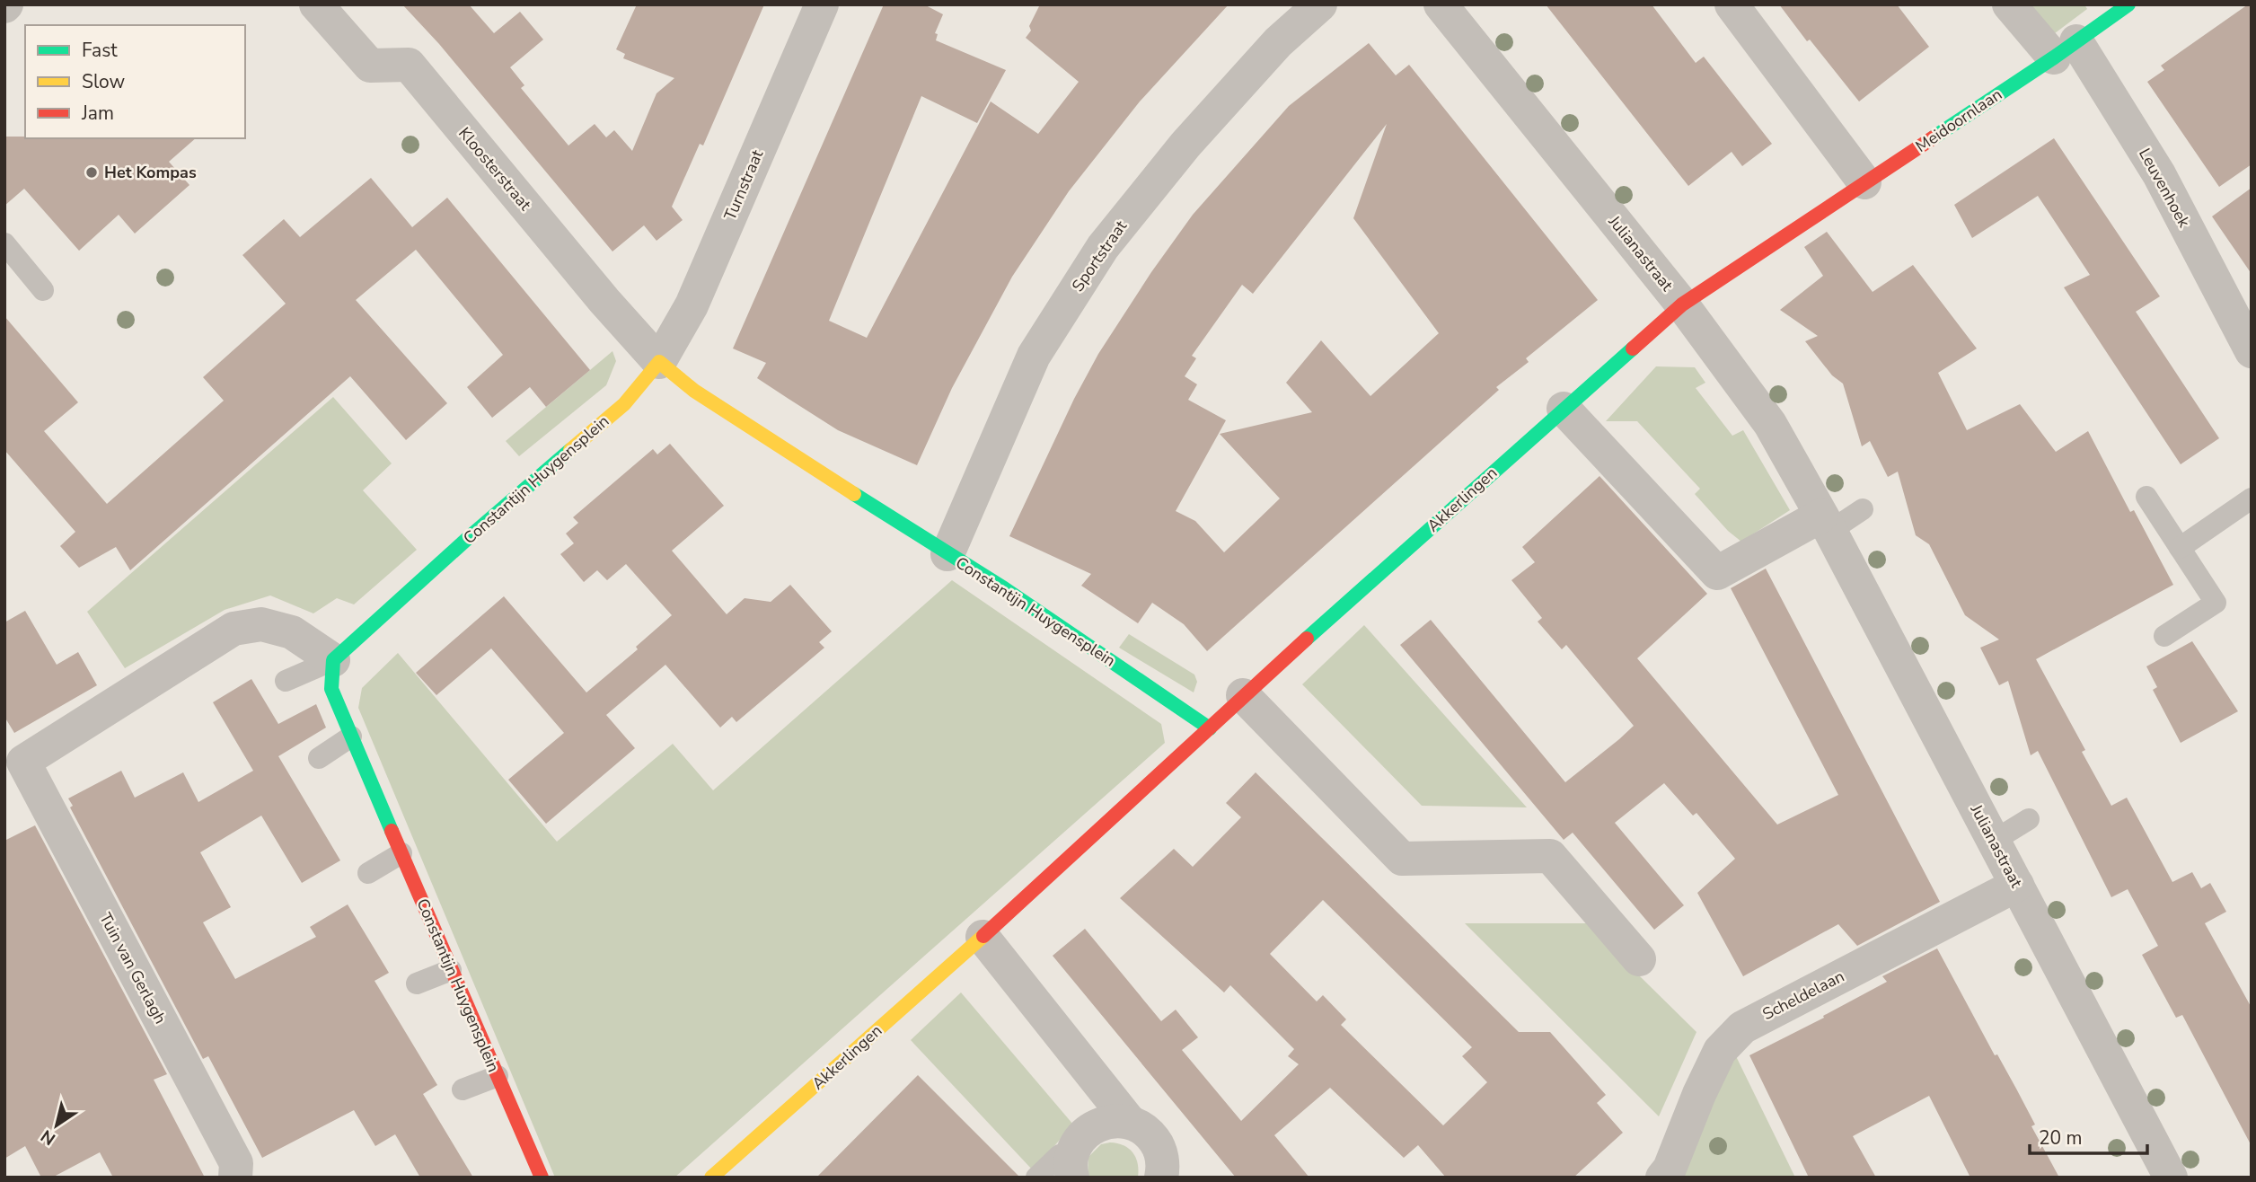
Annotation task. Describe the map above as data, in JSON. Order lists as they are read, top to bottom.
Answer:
{
  "streets": {
    "street": [
      "Meidoornlaan",
      "Kloosterstraat",
      "Turnstraat",
      "Leuvenhoek",
      "Julianastraat",
      "Sportstraat",
      "Constantijn Huygensplein",
      "Akkerlingen",
      "Tuin van Gerlagh",
      "Scheldelaan"
    ]
  },
  "crossings": [
    ["Meidoornlaan", "Leuvenhoek"],
    ["Meidoornlaan", "Julianastraat"],
    ["Meidoornlaan", "Akkerlingen"],
    ["Kloosterstraat", "Turnstraat"],
    ["Kloosterstraat", "Constantijn Huygensplein"],
    ["Turnstraat", "Constantijn Huygensplein"],
    ["Julianastraat", "Akkerlingen"],
    ["Julianastraat", "Scheldelaan"],
    ["Sportstraat", "Constantijn Huygensplein"],
    ["Constantijn Huygensplein", "Akkerlingen"],
    ["Constantijn Huygensplein", "Tuin van Gerlagh"]
  ],
  "places": ["Het Kompas"],
  "legend": ["Fast", "Slow", "Jam"],
  "scale_bar": "20 m",
  "north": "bottom left"
}
